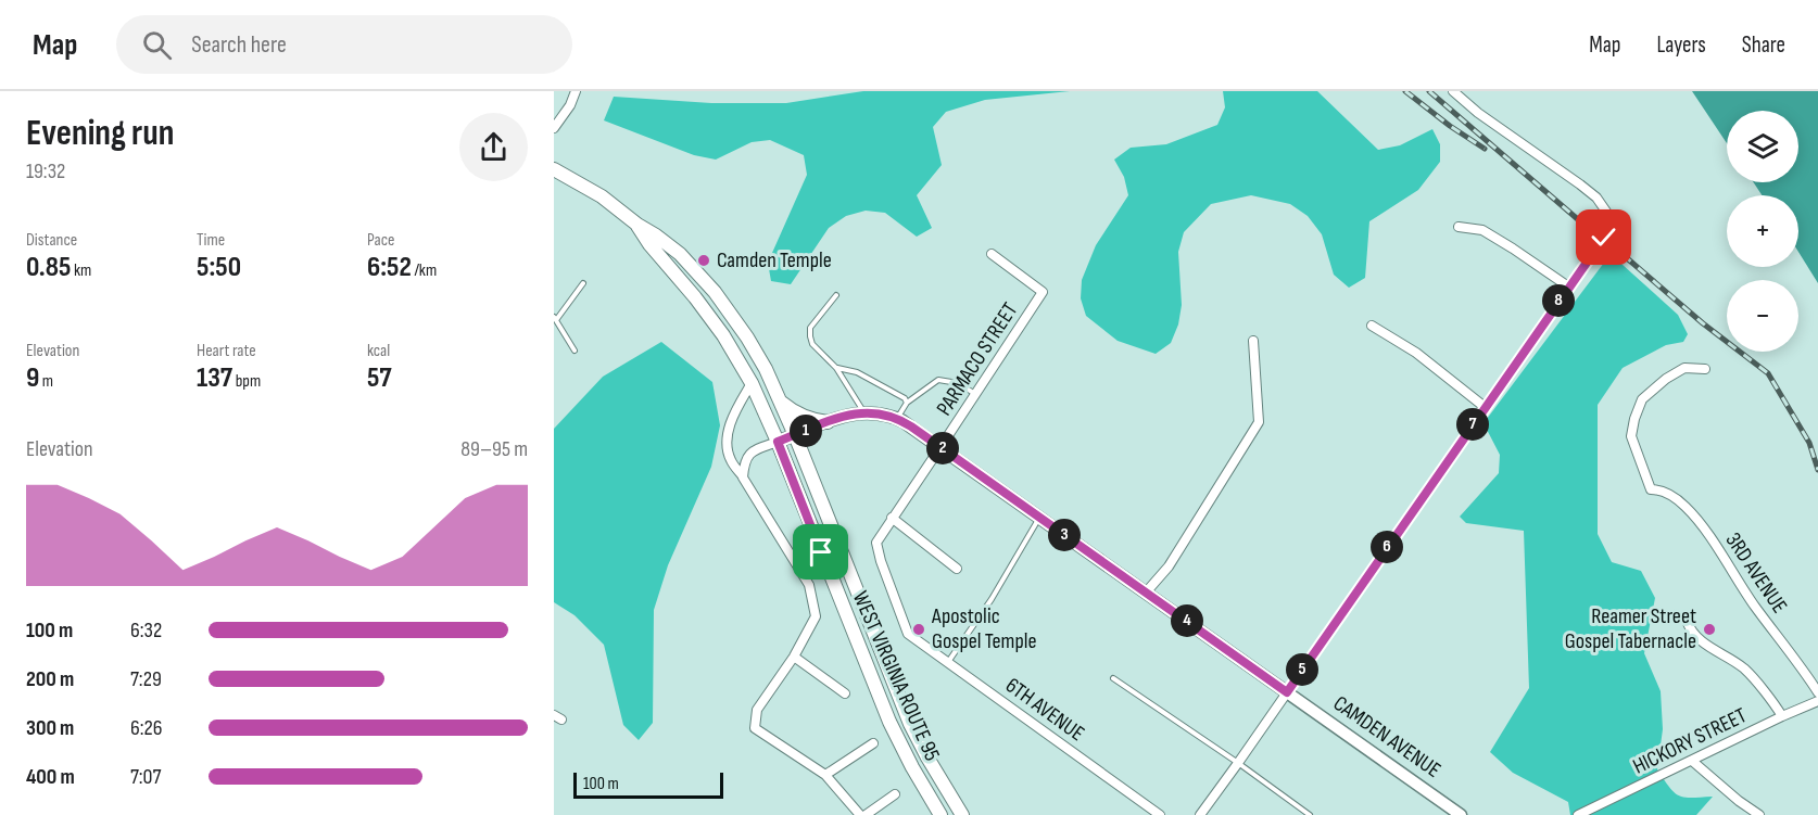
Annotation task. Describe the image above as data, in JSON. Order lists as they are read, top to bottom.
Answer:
{
  "streets": {
    "main road": ["WEST VIRGINIA ROUTE 95"],
    "street": [
      "PARMACO STREET",
      "3RD AVENUE",
      "6TH AVENUE",
      "CAMDEN AVENUE",
      "HICKORY STREET"
    ]
  },
  "crossings": [
    ["PARMACO STREET", "6TH AVENUE"],
    ["PARMACO STREET", "CAMDEN AVENUE"],
    ["WEST VIRGINIA ROUTE 95", "CAMDEN AVENUE"]
  ],
  "places": ["Camden Temple", "Apostolic Gospel Temple", "Reamer Street Gospel Tabernacle"],
  "scale_bar": "100 m",
  "page": {
    "header": "Map",
    "search": "Search here",
    "nav": ["Map", "Layers", "Share"],
    "heading": ["Evening run", "19:32"],
    "map_buttons": ["+", "−"],
    "stats": [
      ["Distance", "0.85 km"],
      ["Time", "5:50"],
      ["Pace", "6:52 /km"],
      ["Elevation", "9 m"],
      ["Heart rate", "137 bpm"],
      ["kcal", "57"]
    ],
    "pins": [
      "8",
      "7",
      "1",
      "2",
      "3",
      "6",
      "4",
      "5"
    ],
    "chart": ["Elevation", "89–95 m"],
    "list": [
      {
        "name": "100 m",
        "note": "6:32"
      },
      {
        "name": "200 m",
        "note": "7:29"
      },
      {
        "name": "300 m",
        "note": "6:26"
      },
      {
        "name": "400 m",
        "note": "7:07"
      }
    ],
    "scale": "100 m"
  }
}
